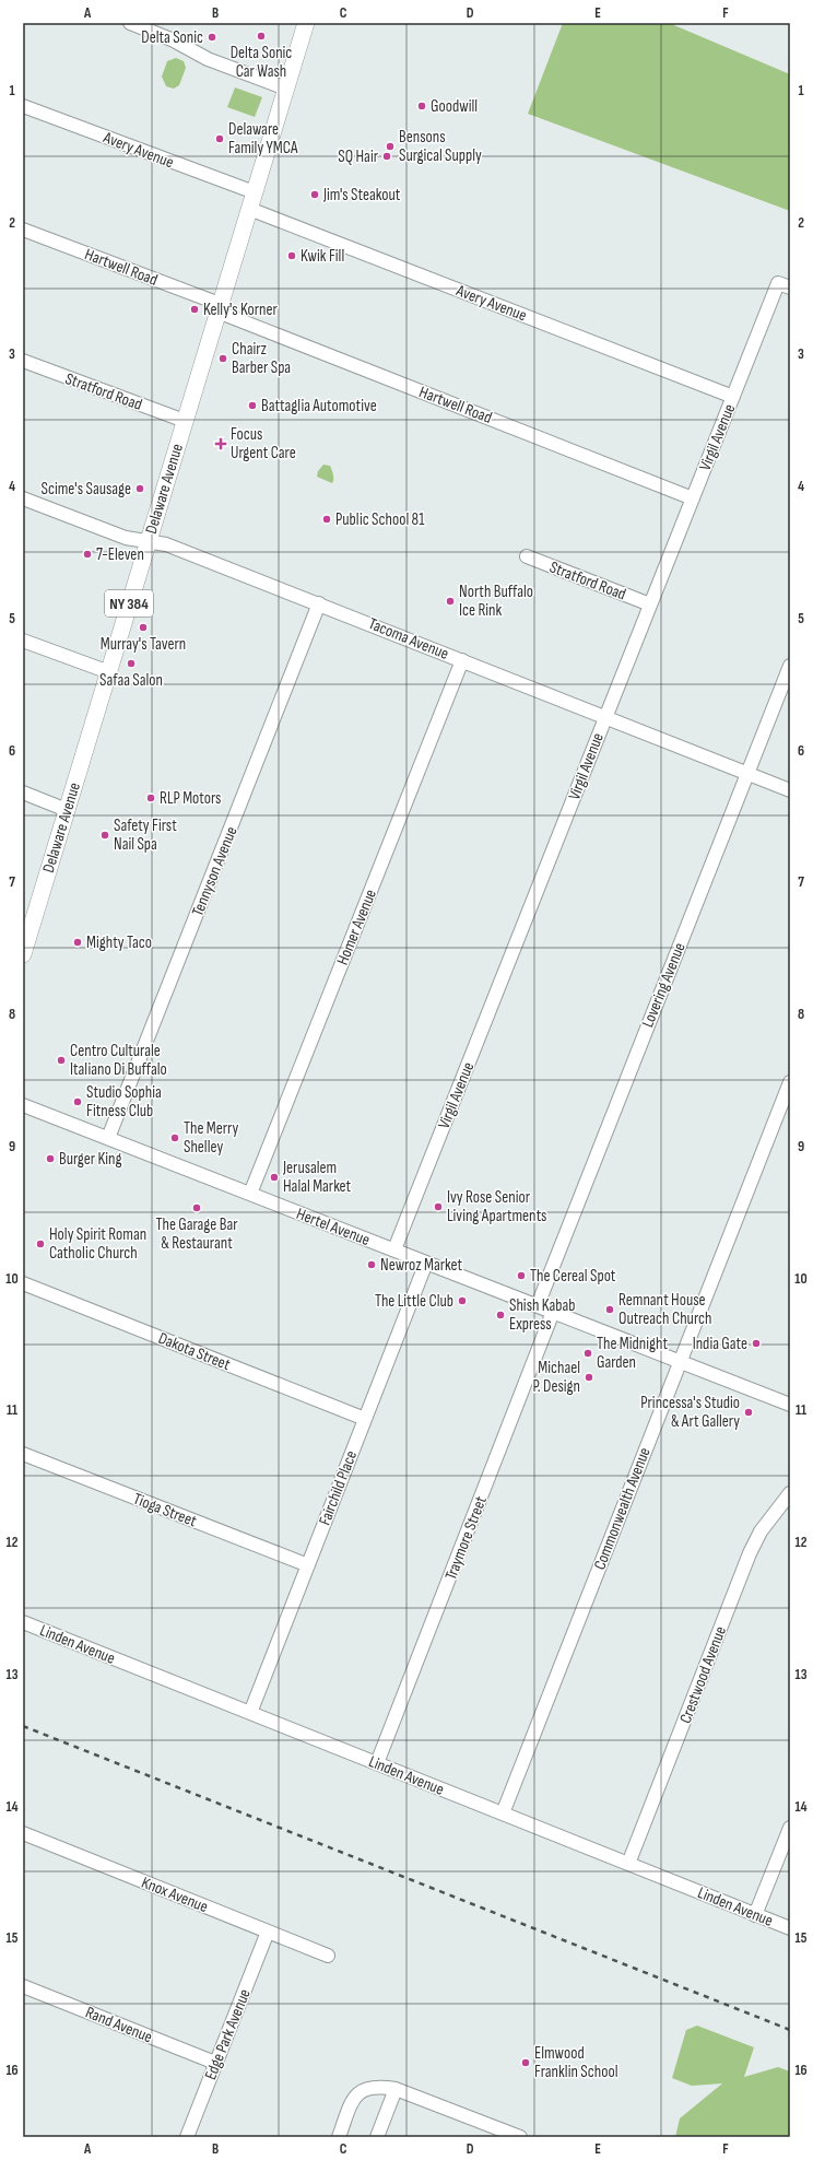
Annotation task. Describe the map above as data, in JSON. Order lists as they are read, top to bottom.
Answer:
{
  "streets": {
    "main road": ["Delaware Avenue", "NY 384"],
    "street": [
      "Avery Avenue",
      "Hartwell Road",
      "Stratford Road",
      "Virgil Avenue",
      "Tacoma Avenue",
      "Tennyson Avenue",
      "Homer Avenue",
      "Lovering Avenue",
      "Hertel Avenue",
      "Dakota Street",
      "Fairchild Place",
      "Commonwealth Avenue",
      "Tioga Street",
      "Traymore Street",
      "Linden Avenue",
      "Crestwood Avenue",
      "Knox Avenue",
      "Rand Avenue",
      "Edge Park Avenue"
    ]
  },
  "crossings": [
    ["Avery Avenue", "Virgil Avenue"],
    ["Avery Avenue", "Delaware Avenue"],
    ["Hartwell Road", "Virgil Avenue"],
    ["Hartwell Road", "Delaware Avenue"],
    ["Stratford Road", "Virgil Avenue"],
    ["Stratford Road", "Delaware Avenue"],
    ["Virgil Avenue", "Tacoma Avenue"],
    ["Virgil Avenue", "Hertel Avenue"],
    ["Delaware Avenue", "Tacoma Avenue"],
    ["Tacoma Avenue", "Tennyson Avenue"],
    ["Tacoma Avenue", "Homer Avenue"],
    ["Tacoma Avenue", "Lovering Avenue"],
    ["Tennyson Avenue", "Hertel Avenue"],
    ["Homer Avenue", "Hertel Avenue"],
    ["Lovering Avenue", "Hertel Avenue"],
    ["Hertel Avenue", "Fairchild Place"],
    ["Hertel Avenue", "Commonwealth Avenue"],
    ["Hertel Avenue", "Traymore Street"],
    ["Dakota Street", "Fairchild Place"],
    ["Fairchild Place", "Tioga Street"],
    ["Fairchild Place", "Linden Avenue"],
    ["Commonwealth Avenue", "Linden Avenue"],
    ["Traymore Street", "Linden Avenue"],
    ["Linden Avenue", "Crestwood Avenue"],
    ["Knox Avenue", "Edge Park Avenue"],
    ["Rand Avenue", "Edge Park Avenue"]
  ],
  "places": {
    "other": [
      "Delta Sonic Car Wash",
      "Delta Sonic",
      "Goodwill",
      "Delaware Family YMCA",
      "Bensons Surgical Supply",
      "SQ Hair",
      "Jim's Steakout",
      "Kwik Fill",
      "Kelly's Korner",
      "Chairz Barber Spa",
      "Battaglia Automotive",
      "Scime's Sausage",
      "Public School 81",
      "7-Eleven",
      "North Buffalo Ice Rink",
      "Murray's Tavern",
      "Safaa Salon",
      "RLP Motors",
      "Safety First Nail Spa",
      "Mighty Taco",
      "Centro Culturale Italiano Di Buffalo",
      "Studio Sophia Fitness Club",
      "The Merry Shelley",
      "Burger King",
      "Jerusalem Halal Market",
      "Ivy Rose Senior Living Apartments",
      "The Garage Bar & Restaurant",
      "Holy Spirit Roman Catholic Church",
      "Newroz Market",
      "The Cereal Spot",
      "The Little Club",
      "Remnant House Outreach Church",
      "Shish Kabab Express",
      "India Gate",
      "The Midnight Garden",
      "Michael P. Design",
      "Princessa's Studio & Art Gallery",
      "Elmwood Franklin School"
    ],
    "health": ["Focus Urgent Care"]
  },
  "grid": {
    "columns": [
      "A",
      "B",
      "C",
      "D",
      "E",
      "F"
    ],
    "rows": [
      "1",
      "2",
      "3",
      "4",
      "5",
      "6",
      "7",
      "8",
      "9",
      "10",
      "11",
      "12",
      "13",
      "14",
      "15",
      "16"
    ]
  }
}
